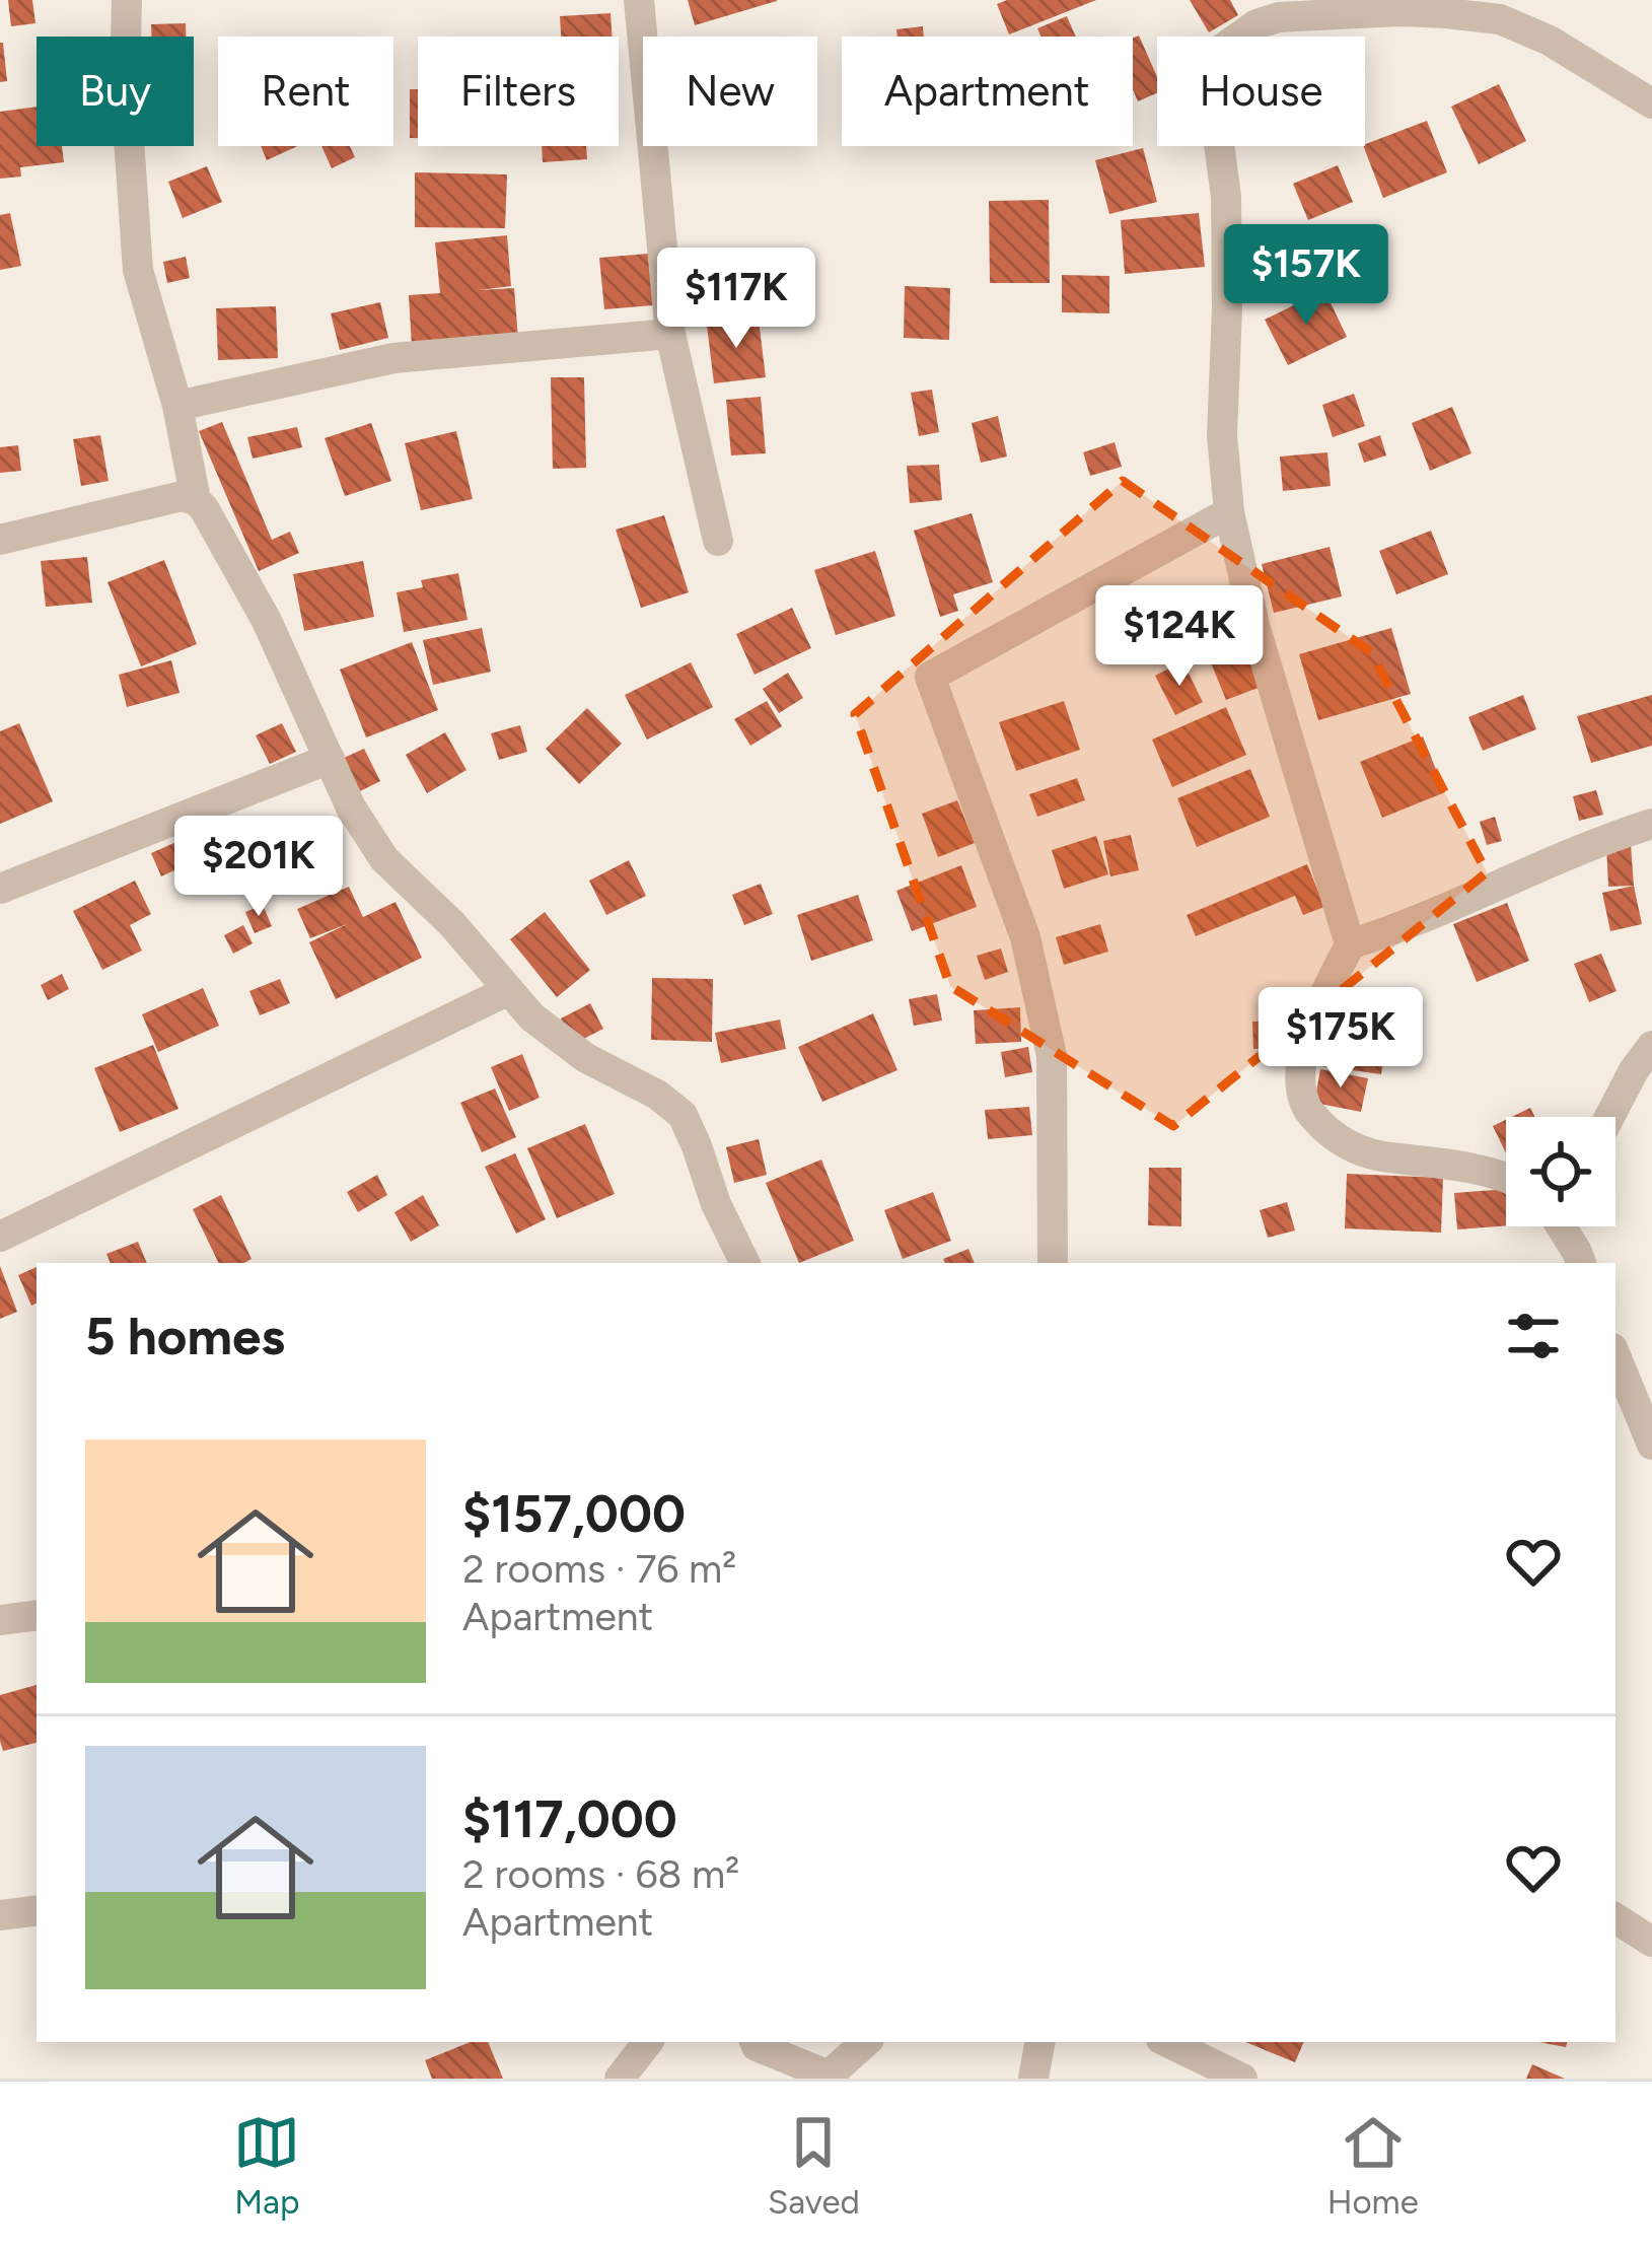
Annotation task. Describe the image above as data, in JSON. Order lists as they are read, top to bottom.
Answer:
{
  "page": {
    "chip": [
      "Buy",
      "Rent",
      "Filters",
      "New",
      "Apartment",
      "House"
    ],
    "price": [
      "$157K",
      "$117K",
      "$124K",
      "$201K",
      "$175K"
    ],
    "heading": "5 homes",
    "list": [
      {
        "name": "$157,000",
        "note": "2 rooms · 76 m² · Apartment"
      },
      {
        "name": "$117,000",
        "note": "2 rooms · 68 m² · Apartment"
      }
    ],
    "tabs": ["Map", "Saved", "Home"]
  }
}
